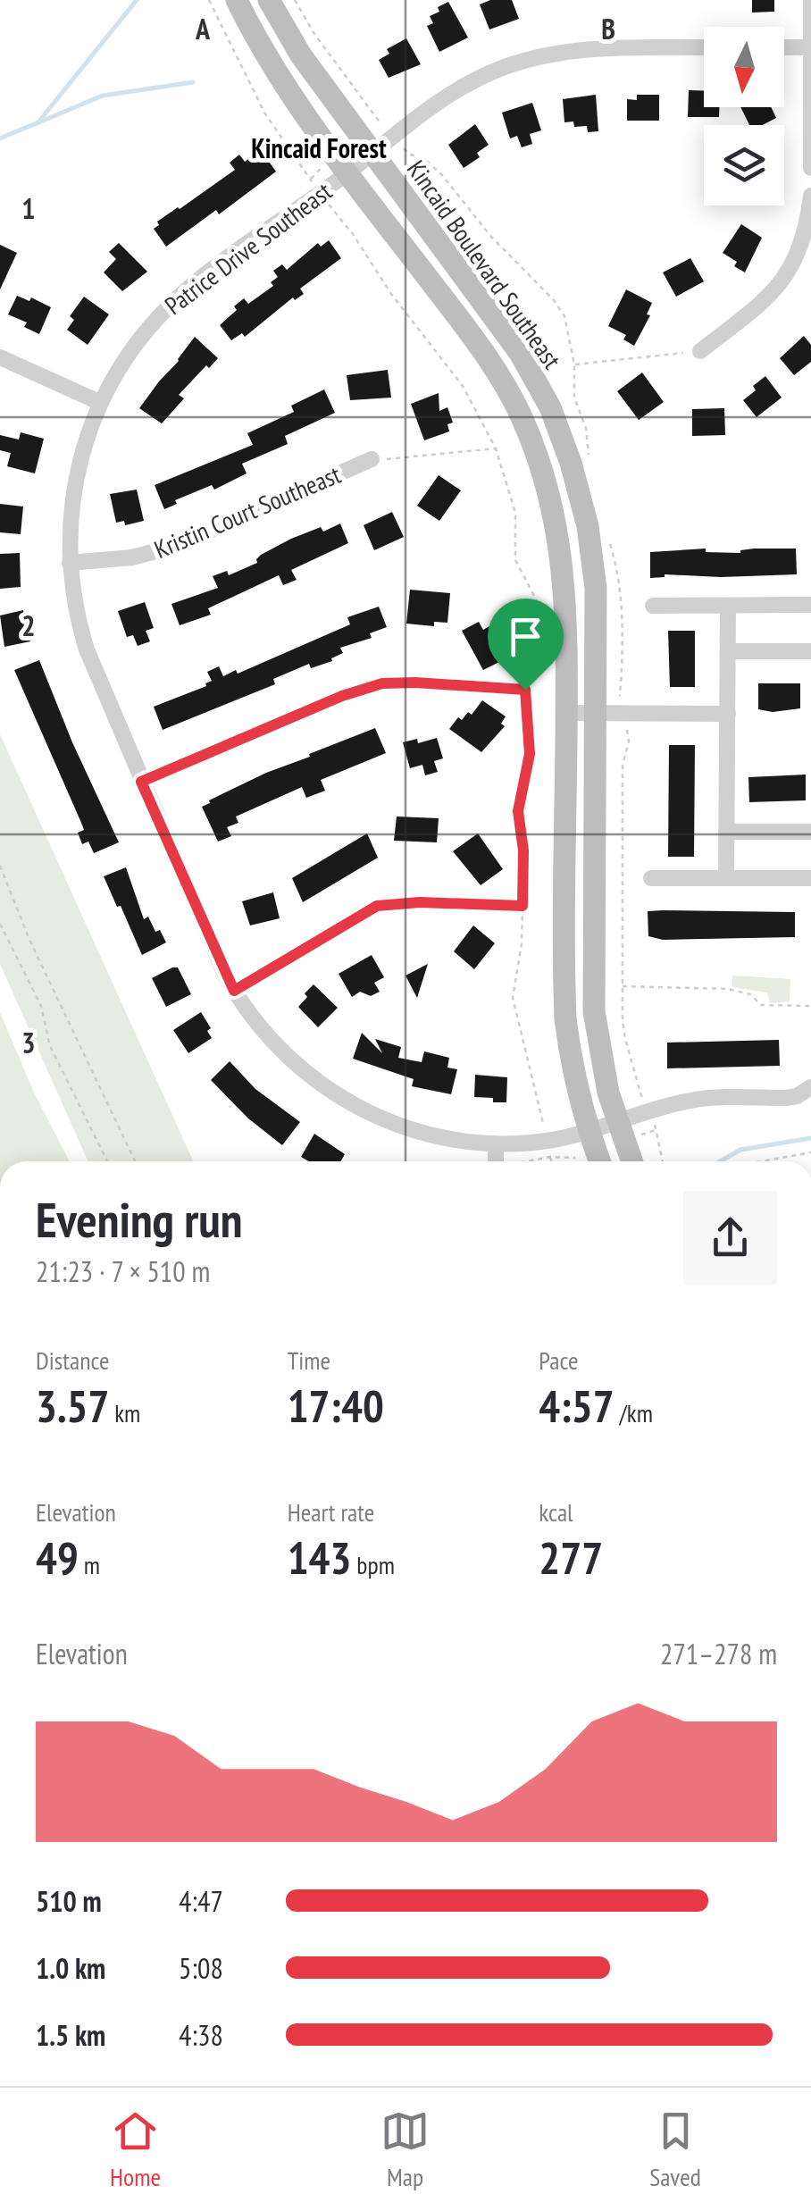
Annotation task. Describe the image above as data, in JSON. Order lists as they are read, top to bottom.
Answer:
{
  "streets": {
    "street": ["Patrice Drive Southeast", "Kincaid Boulevard Southeast", "Kristin Court Southeast"]
  },
  "crossings": [
    ["Patrice Drive Southeast", "Kincaid Boulevard Southeast"],
    ["Patrice Drive Southeast", "Kristin Court Southeast"]
  ],
  "districts": ["Kincaid Forest"],
  "north": "bottom",
  "page": {
    "heading": ["Evening run", "21:23 · 7 × 510 m"],
    "stats": [
      ["Distance", "3.57 km"],
      ["Time", "17:40"],
      ["Pace", "4:57 /km"],
      ["Elevation", "49 m"],
      ["Heart rate", "143 bpm"],
      ["kcal", "277"]
    ],
    "chart": ["Elevation", "271–278 m"],
    "list": [
      {
        "name": "510 m",
        "note": "4:47"
      },
      {
        "name": "1.0 km",
        "note": "5:08"
      },
      {
        "name": "1.5 km",
        "note": "4:38"
      }
    ],
    "tabs": ["Home", "Map", "Saved"]
  },
  "grid": {
    "columns": ["A", "B"],
    "rows": ["1", "2", "3"]
  }
}
